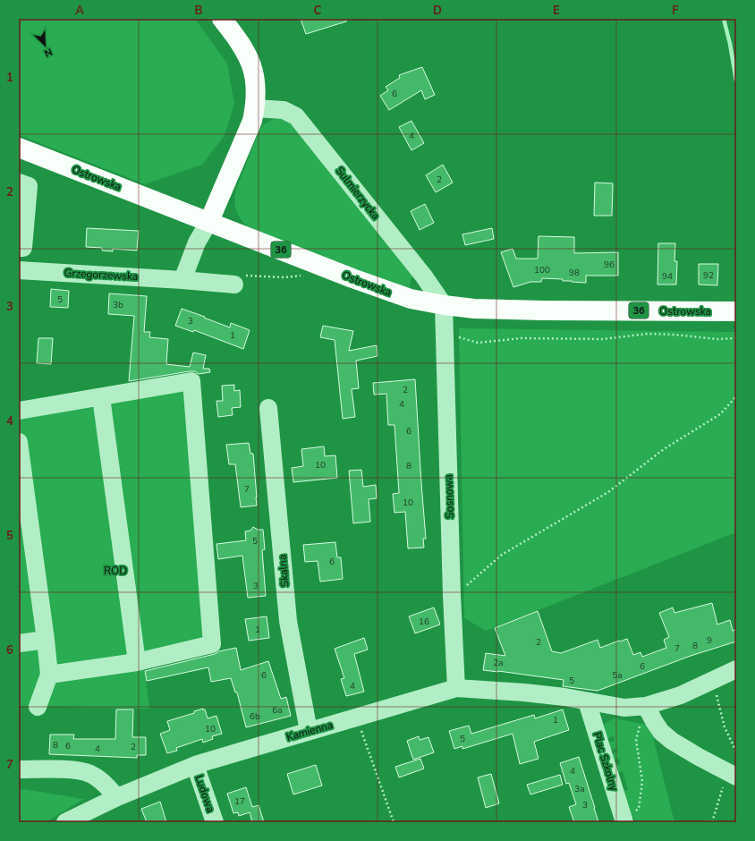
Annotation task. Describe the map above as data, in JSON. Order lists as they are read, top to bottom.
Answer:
{
  "streets": {
    "main road": ["Ostrowska", "36"],
    "street": [
      "Sulmierzycka",
      "Grzegorzewska",
      "Sosnowa",
      "Skalna",
      "Kamienna",
      "Plac Szkolny",
      "Ludowa"
    ]
  },
  "crossings": [
    ["Ostrowska", "Sulmierzycka"],
    ["Ostrowska", "Sosnowa"],
    ["Sulmierzycka", "Sosnowa"],
    ["Sosnowa", "Kamienna"],
    ["Skalna", "Kamienna"],
    ["Kamienna", "Plac Szkolny"],
    ["Kamienna", "Ludowa"]
  ],
  "parks": ["ROD"],
  "house_numbers": [
    "6",
    "4",
    "2",
    "96",
    "100",
    "98",
    "92",
    "94",
    "5",
    "3b",
    "3",
    "1",
    "2",
    "4",
    "6",
    "10",
    "8",
    "7",
    "10",
    "5",
    "6",
    "3",
    "16",
    "1",
    "9",
    "2",
    "8",
    "7",
    "2a",
    "6",
    "6",
    "5a",
    "5",
    "4",
    "6a",
    "6b",
    "1",
    "10",
    "5",
    "8",
    "6",
    "2",
    "4",
    "4",
    "3a",
    "17",
    "3"
  ],
  "north": "bottom right",
  "grid": {
    "columns": [
      "A",
      "B",
      "C",
      "D",
      "E",
      "F"
    ],
    "rows": [
      "1",
      "2",
      "3",
      "4",
      "5",
      "6",
      "7"
    ]
  }
}
